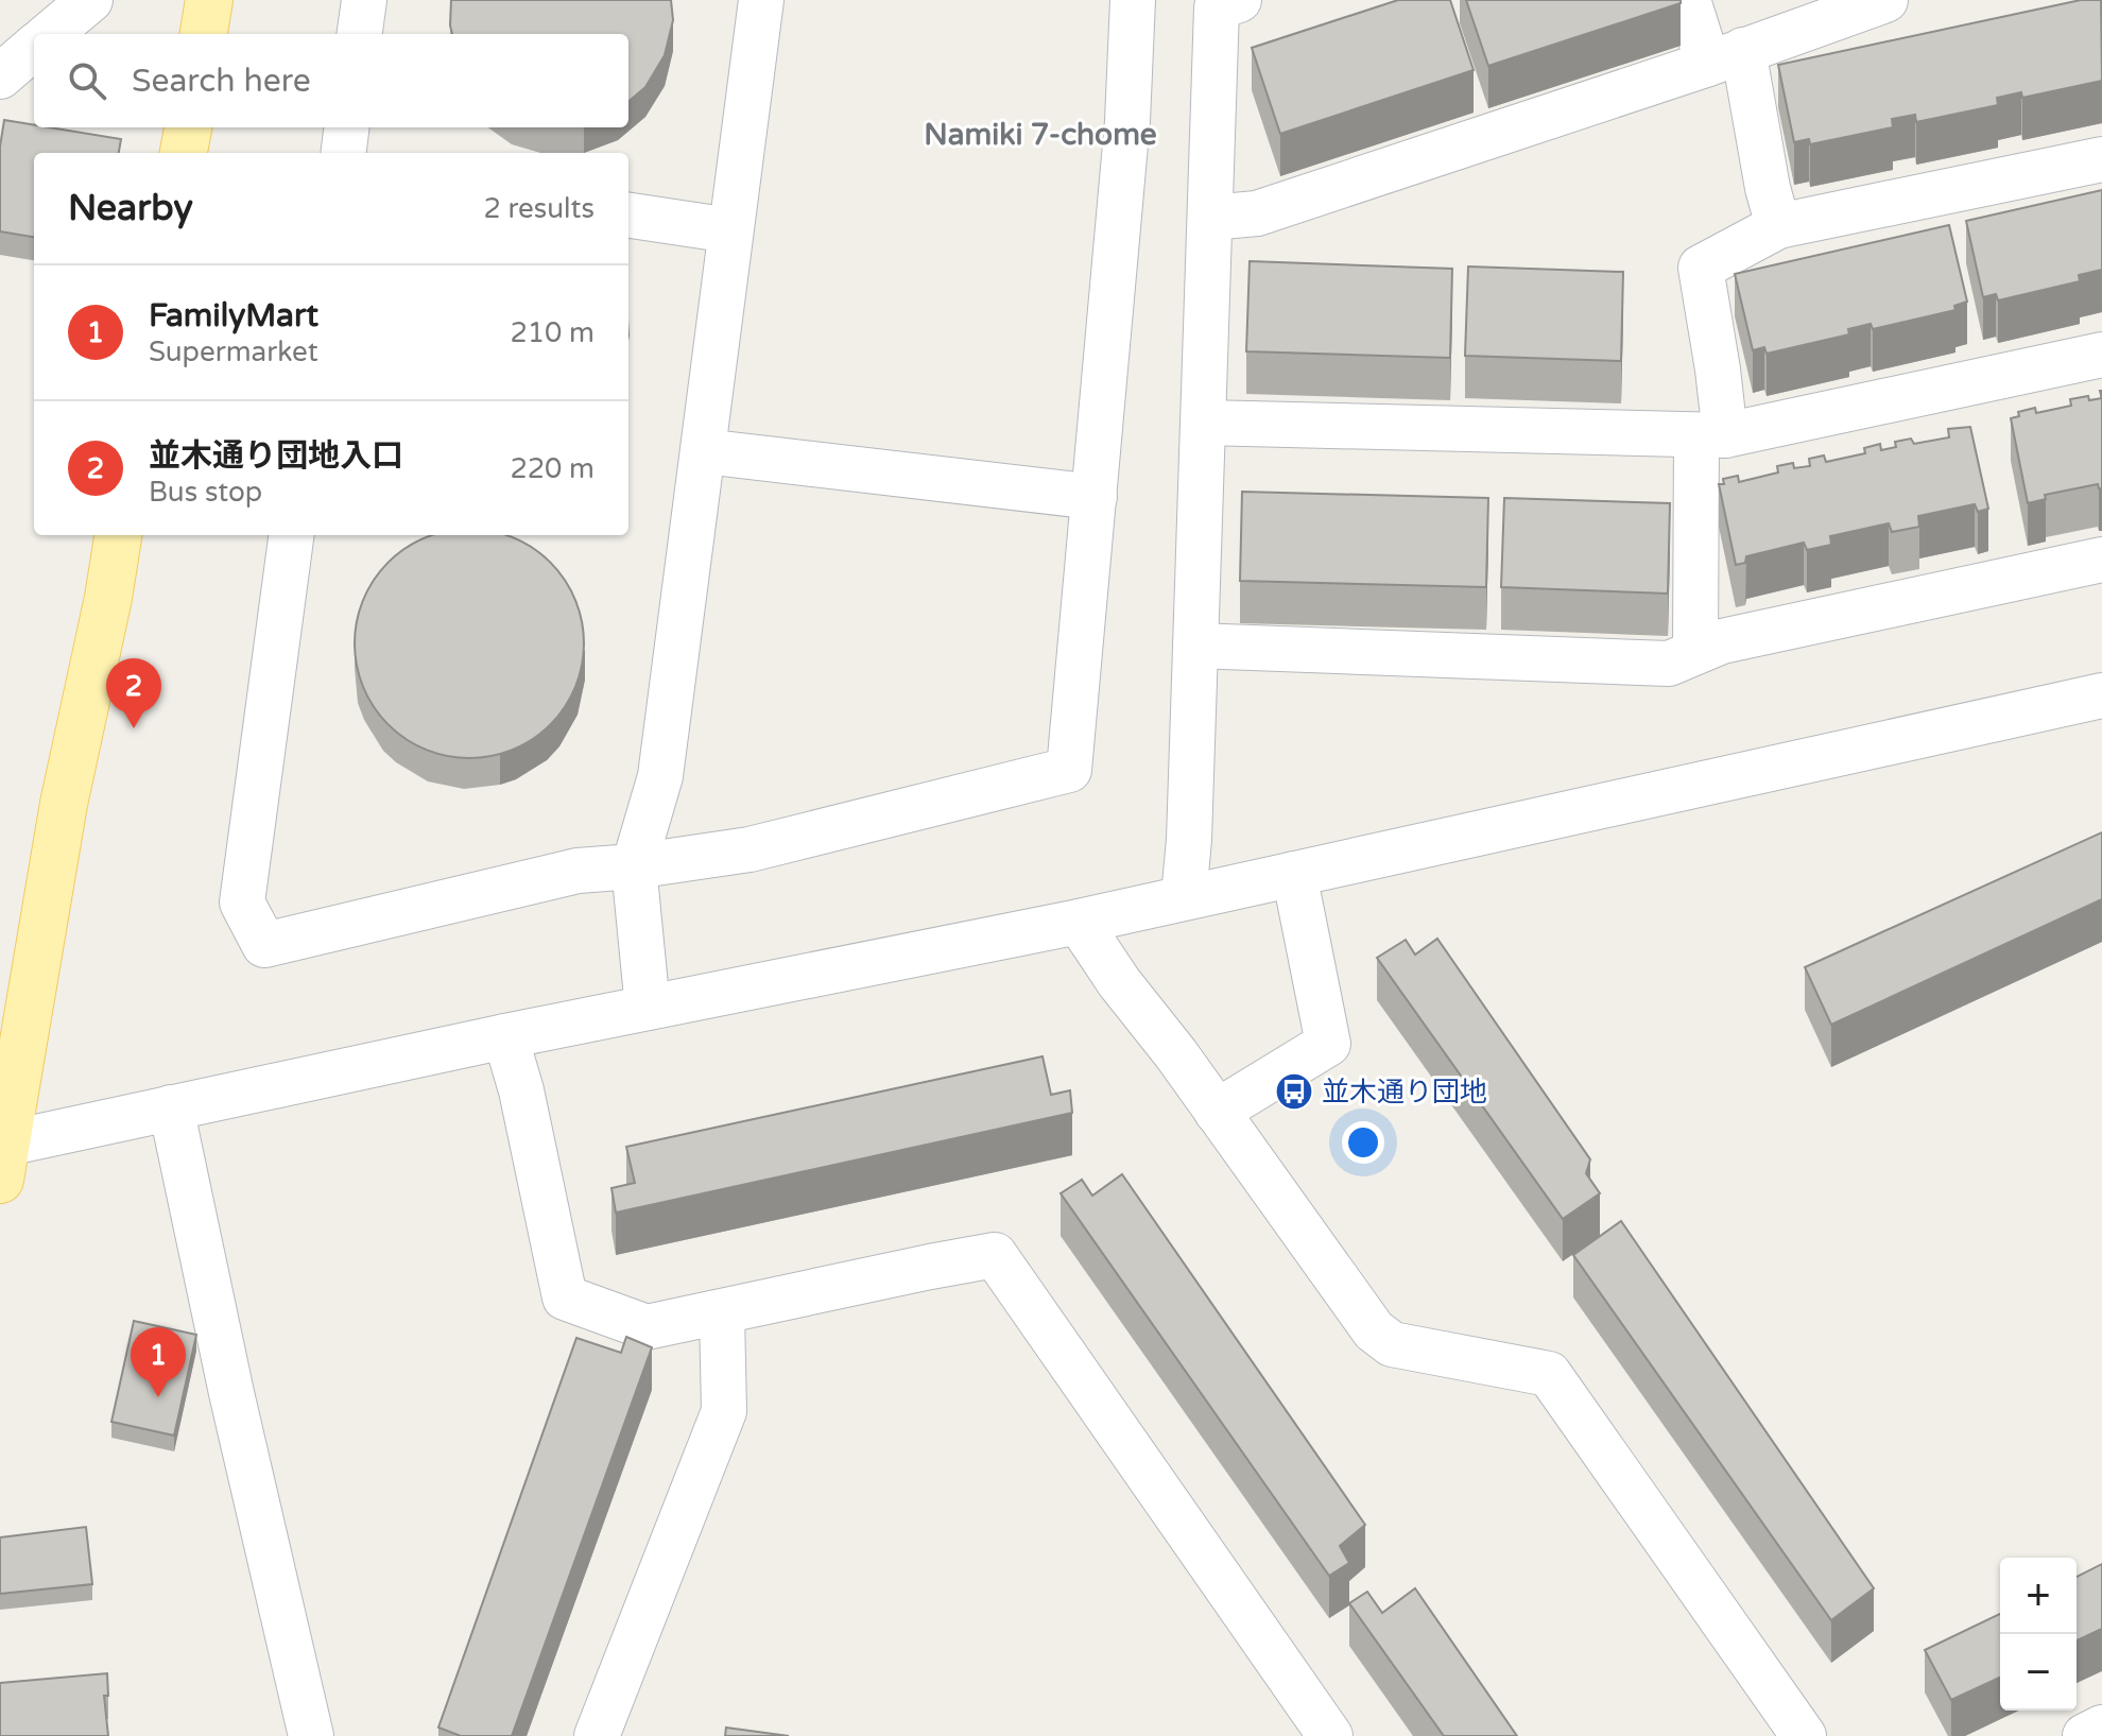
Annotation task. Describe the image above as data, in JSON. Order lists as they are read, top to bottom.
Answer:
{
  "districts": ["Namiki 7-chome"],
  "places": {
    "bus stop": ["並木通り団地"]
  },
  "page": {
    "search": "Search here",
    "heading": ["Nearby", "2 results"],
    "list": [
      {
        "mark": "1",
        "name": "FamilyMart",
        "note": "Supermarket",
        "value": "210 m"
      },
      {
        "mark": "2",
        "name": "並木通り団地入口",
        "note": "Bus stop",
        "value": "220 m"
      }
    ],
    "pins": ["2", "1"],
    "map_buttons": ["+", "−"]
  }
}
